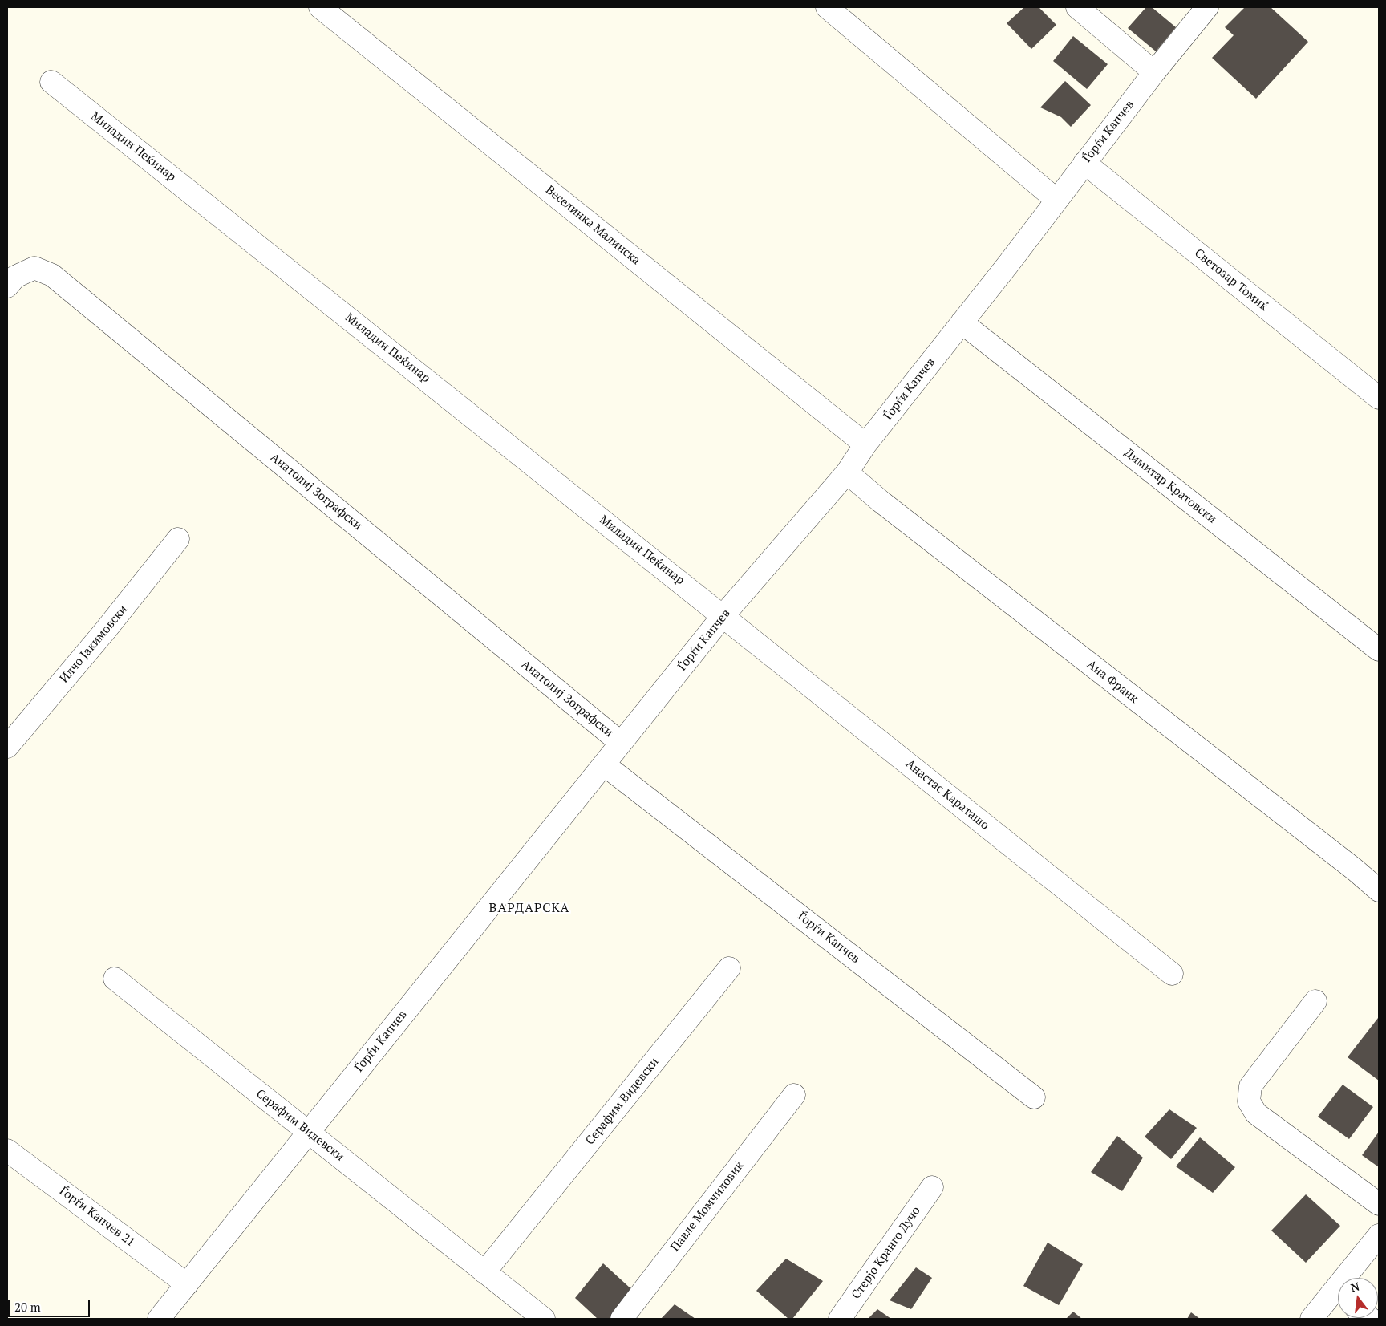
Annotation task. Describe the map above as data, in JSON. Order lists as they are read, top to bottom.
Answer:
{
  "streets": {
    "street": [
      "Ѓорѓи Капчев",
      "Миладин Пеќинар",
      "Веселинка Малинска",
      "Светозар Томиќ",
      "Димитар Кратовски",
      "Анатолиј Зографски",
      "Илчо Јакимовски",
      "Ана Франк",
      "Анастас Караташо",
      "Серафим Видевски",
      "Павле Момчиловиќ",
      "Ѓорѓи Капчев 21",
      "Стерјо Кранго Дучо"
    ]
  },
  "crossings": [
    ["Ѓорѓи Капчев", "Миладин Пеќинар"],
    ["Ѓорѓи Капчев", "Веселинка Малинска"],
    ["Ѓорѓи Капчев", "Светозар Томиќ"],
    ["Ѓорѓи Капчев", "Димитар Кратовски"],
    ["Ѓорѓи Капчев", "Анатолиј Зографски"],
    ["Ѓорѓи Капчев", "Ана Франк"],
    ["Ѓорѓи Капчев", "Анастас Караташо"],
    ["Ѓорѓи Капчев", "Серафим Видевски"],
    ["Ѓорѓи Капчев", "Ѓорѓи Капчев 21"],
    ["Миладин Пеќинар", "Анастас Караташо"]
  ],
  "districts": ["ВАРДАРСКА"],
  "scale_bar": "20 m",
  "north": "top"
}
